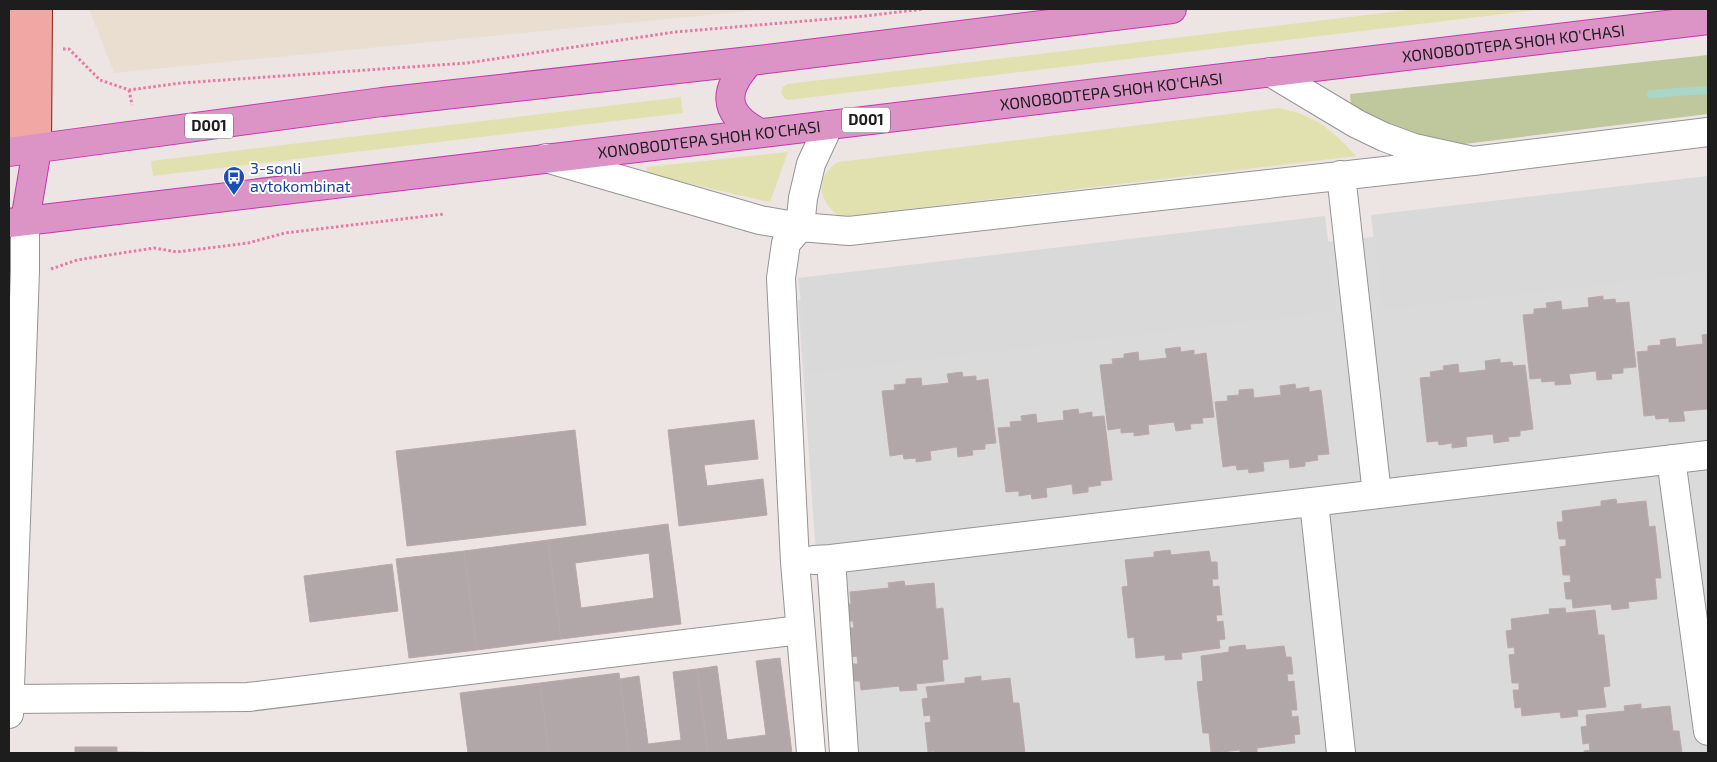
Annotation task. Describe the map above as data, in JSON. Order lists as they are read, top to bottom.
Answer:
{
  "streets": {
    "highway": ["XONOBODTEPA SHOH KO'CHASI", "D001"]
  },
  "places": {
    "bus stop": ["3-sonli avtokombinat"]
  }
}
